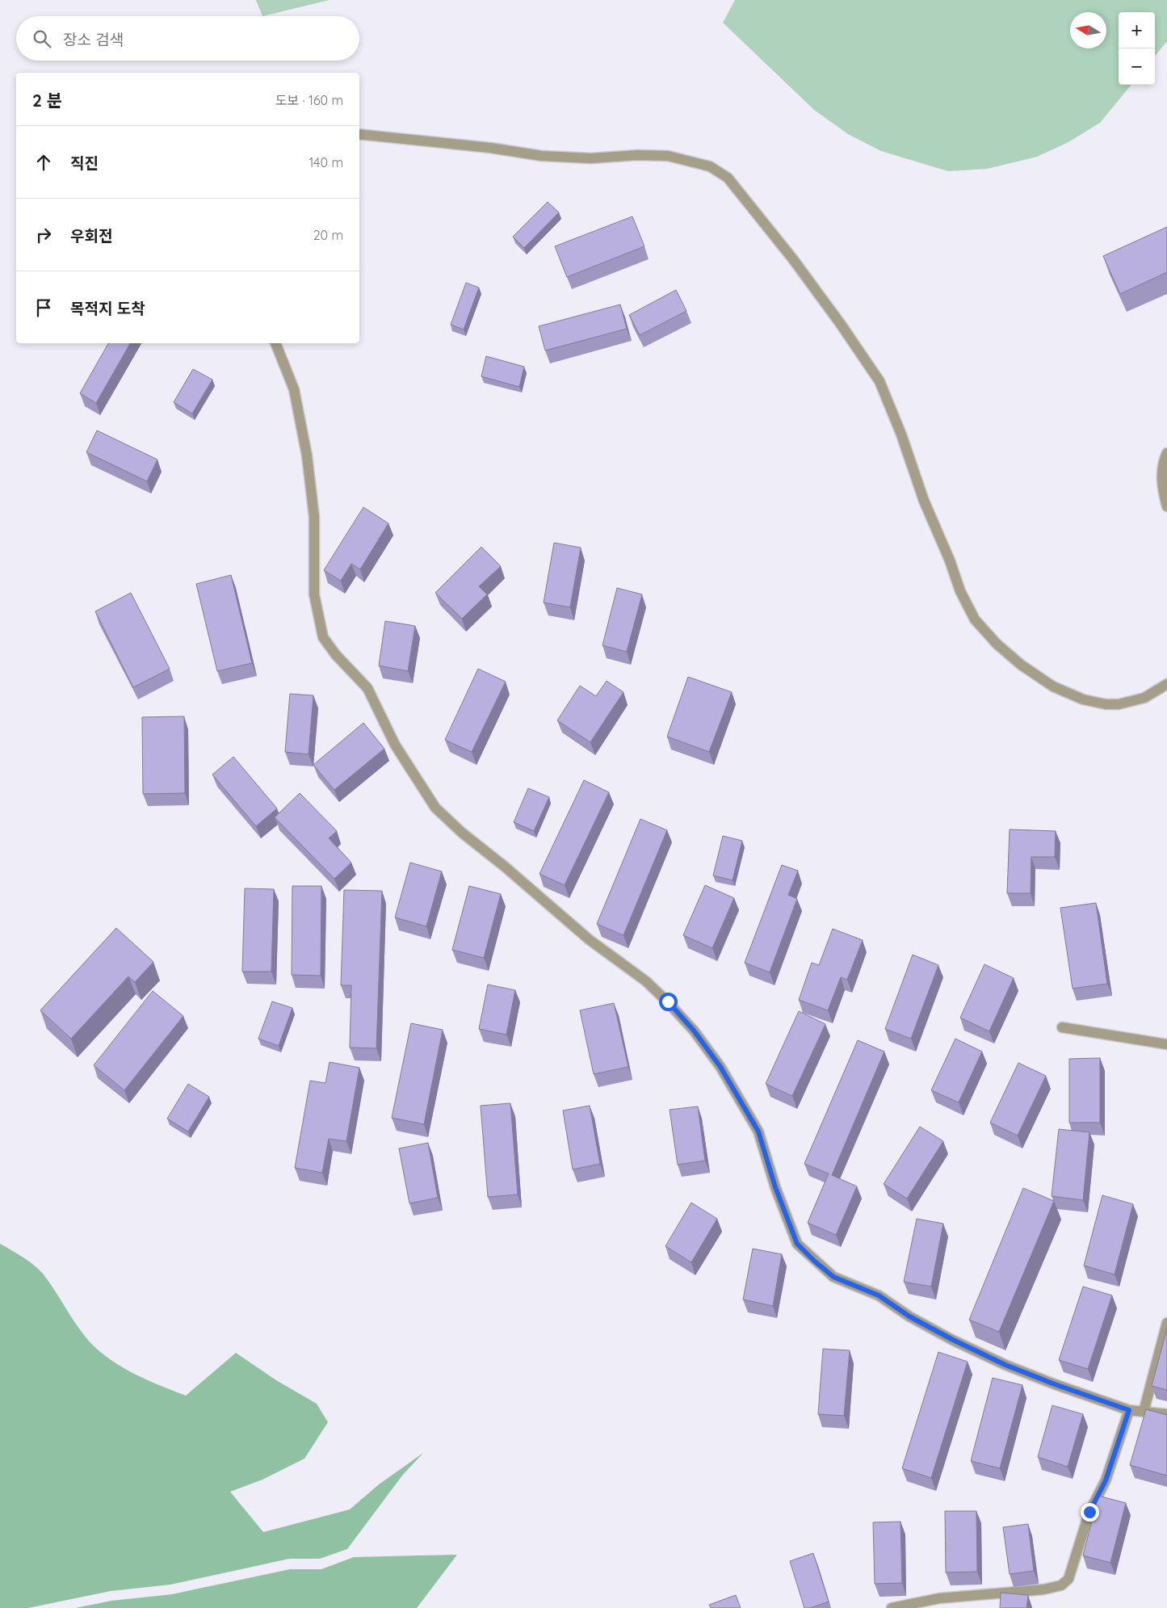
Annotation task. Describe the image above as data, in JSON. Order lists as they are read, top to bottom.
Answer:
{
  "north": "left",
  "page": {
    "map_buttons": ["+", "−"],
    "search": "장소 검색",
    "heading": ["2 분", "도보 · 160 m"],
    "list": [
      ["직진", "140 m"],
      ["우회전", "20 m"],
      "목적지 도착"
    ]
  }
}
